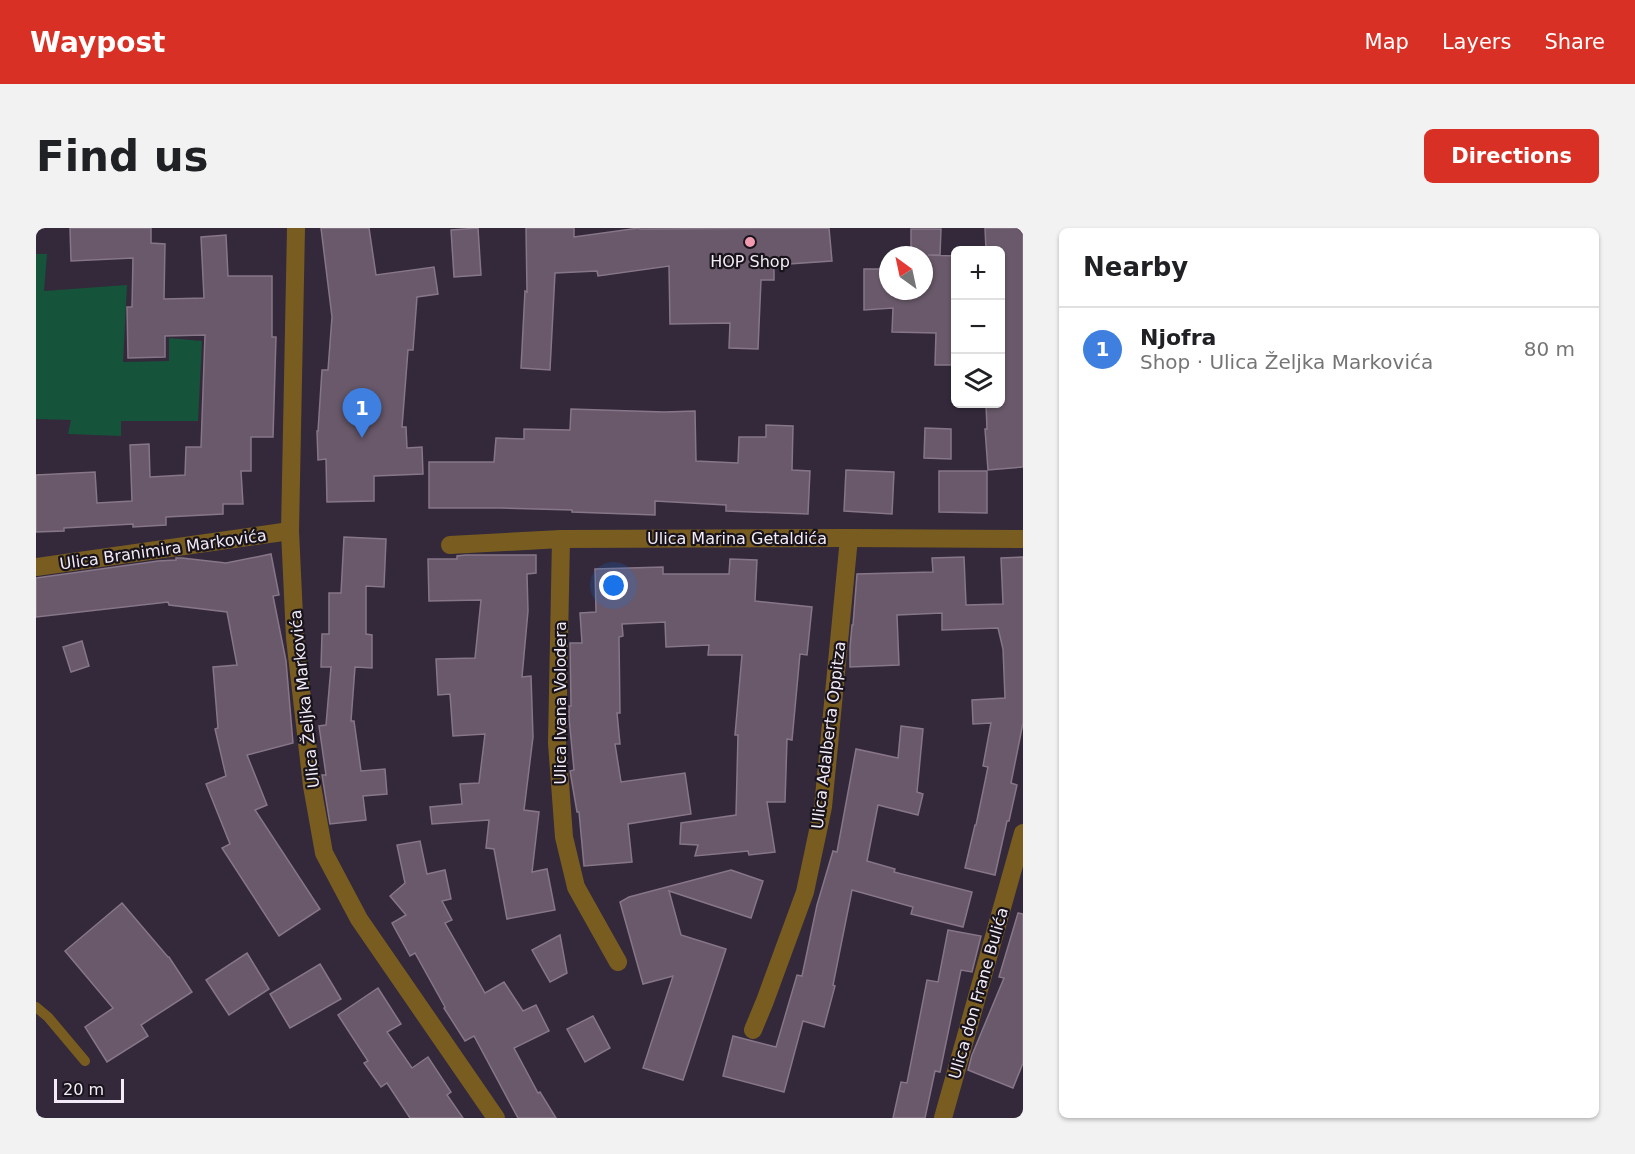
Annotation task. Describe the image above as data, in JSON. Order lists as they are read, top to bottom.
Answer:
{
  "streets": {
    "street": [
      "Ulica Marina Getaldića",
      "Ulica Branimira Markovića",
      "Ulica Željka Markovića",
      "Ulica Ivana Volodera",
      "Ulica Adalberta Oppitza",
      "Ulica don Frane Bulića"
    ]
  },
  "crossings": [
    ["Ulica Marina Getaldića", "Ulica Ivana Volodera"],
    ["Ulica Marina Getaldića", "Ulica Adalberta Oppitza"],
    ["Ulica Branimira Markovića", "Ulica Željka Markovića"]
  ],
  "places": ["HOP Shop"],
  "scale_bar": "20 m",
  "north": "top left",
  "page": {
    "header": "Waypost",
    "nav": ["Map", "Layers", "Share"],
    "buttons": "Directions",
    "title": "Find us",
    "heading": "Nearby",
    "map_buttons": ["+", "−"],
    "list": [
      {
        "mark": "1",
        "name": "Njofra",
        "note": "Shop · Ulica Željka Markovića",
        "value": "80 m"
      }
    ],
    "pins": "1",
    "scale": "20 m"
  }
}
